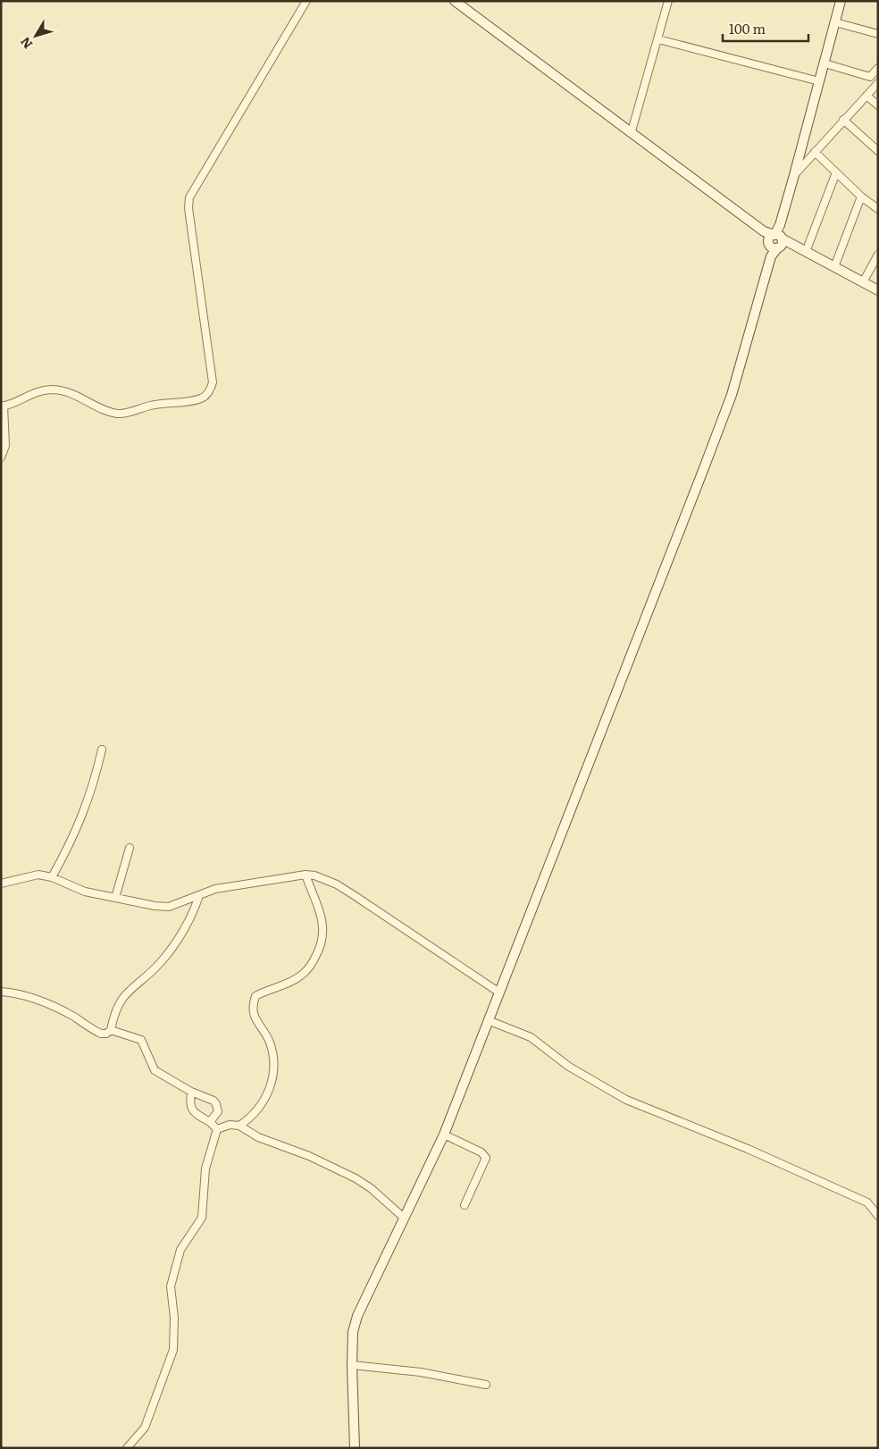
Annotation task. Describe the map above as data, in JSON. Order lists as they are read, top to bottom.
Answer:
{
  "scale_bar": "100 m",
  "north": "bottom left"
}
